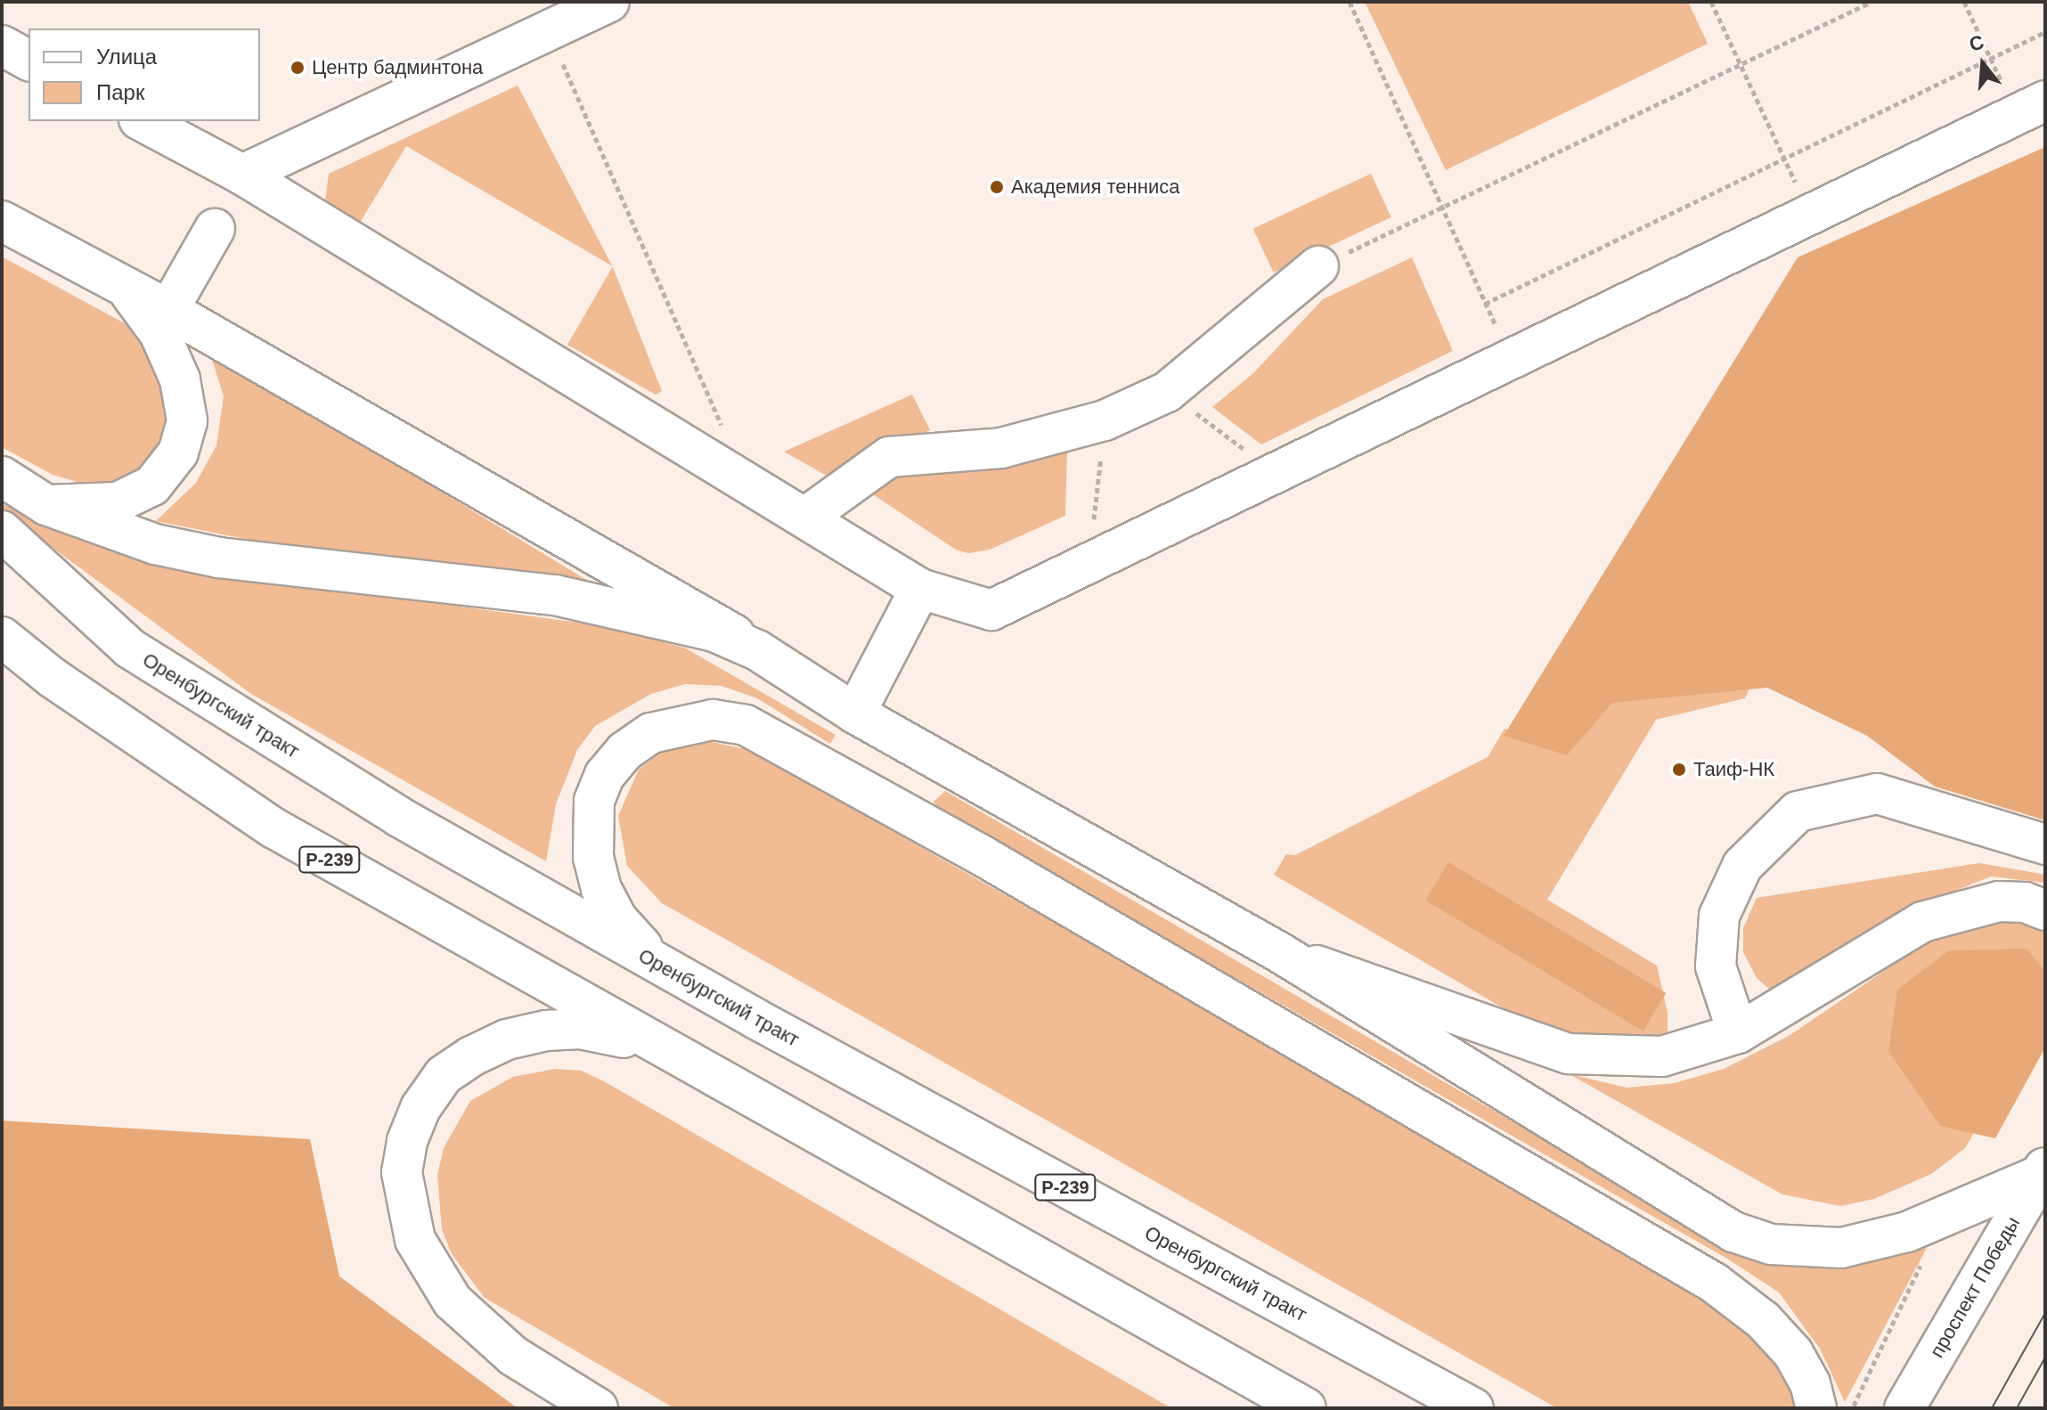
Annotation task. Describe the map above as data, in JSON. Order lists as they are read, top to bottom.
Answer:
{
  "streets": {
    "main road": ["Оренбургский тракт", "Р-239", "проспект Победы"]
  },
  "places": ["Центр бадминтона", "Академия тенниса", "Таиф-НК"],
  "legend": ["Улица", "Парк"],
  "north": "top"
}
